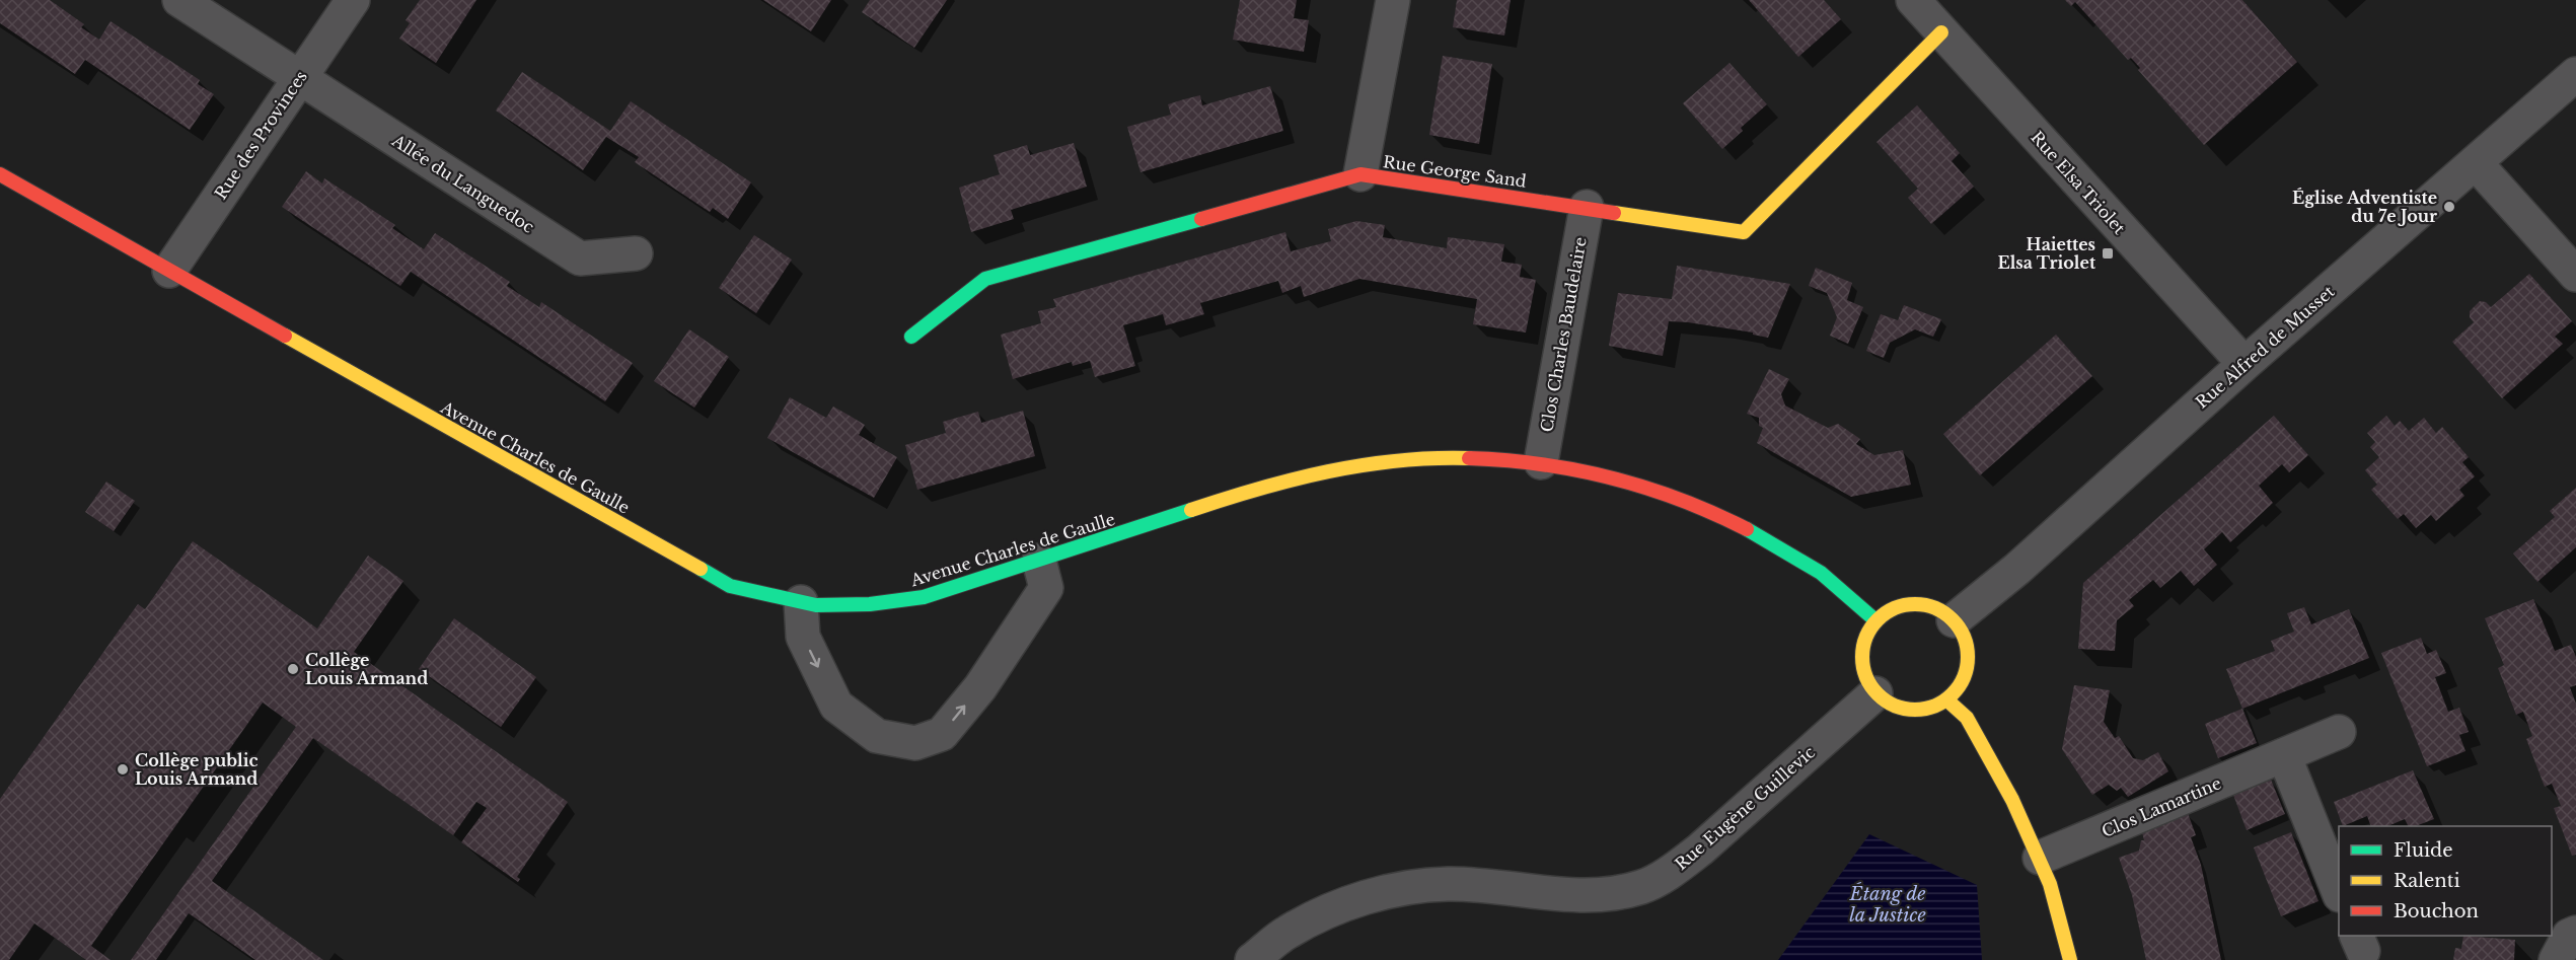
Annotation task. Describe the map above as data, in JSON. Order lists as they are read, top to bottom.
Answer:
{
  "streets": {
    "street": [
      "Rue des Provinces",
      "Rue George Sand",
      "Rue Elsa Triolet",
      "Allée du Languedoc",
      "Clos Charles Baudelaire",
      "Rue Alfred de Musset",
      "Avenue Charles de Gaulle",
      "Clos Lamartine",
      "Rue Eugène Guillevic"
    ]
  },
  "crossings": [
    ["Rue des Provinces", "Allée du Languedoc"],
    ["Rue des Provinces", "Avenue Charles de Gaulle"],
    ["Rue George Sand", "Rue Elsa Triolet"],
    ["Rue George Sand", "Clos Charles Baudelaire"],
    ["Rue Elsa Triolet", "Rue Alfred de Musset"],
    ["Clos Charles Baudelaire", "Avenue Charles de Gaulle"],
    ["Rue Alfred de Musset", "Avenue Charles de Gaulle"],
    ["Rue Alfred de Musset", "Rue Eugène Guillevic"],
    ["Avenue Charles de Gaulle", "Rue Eugène Guillevic"]
  ],
  "water": ["Étang de la Justice"],
  "places": {
    "other": ["Église Adventiste du 7e Jour", "Collège Louis Armand", "Collège public Louis Armand"],
    "transit": ["Haiettes Elsa Triolet"]
  },
  "legend": ["Fluide", "Ralenti", "Bouchon"]
}
